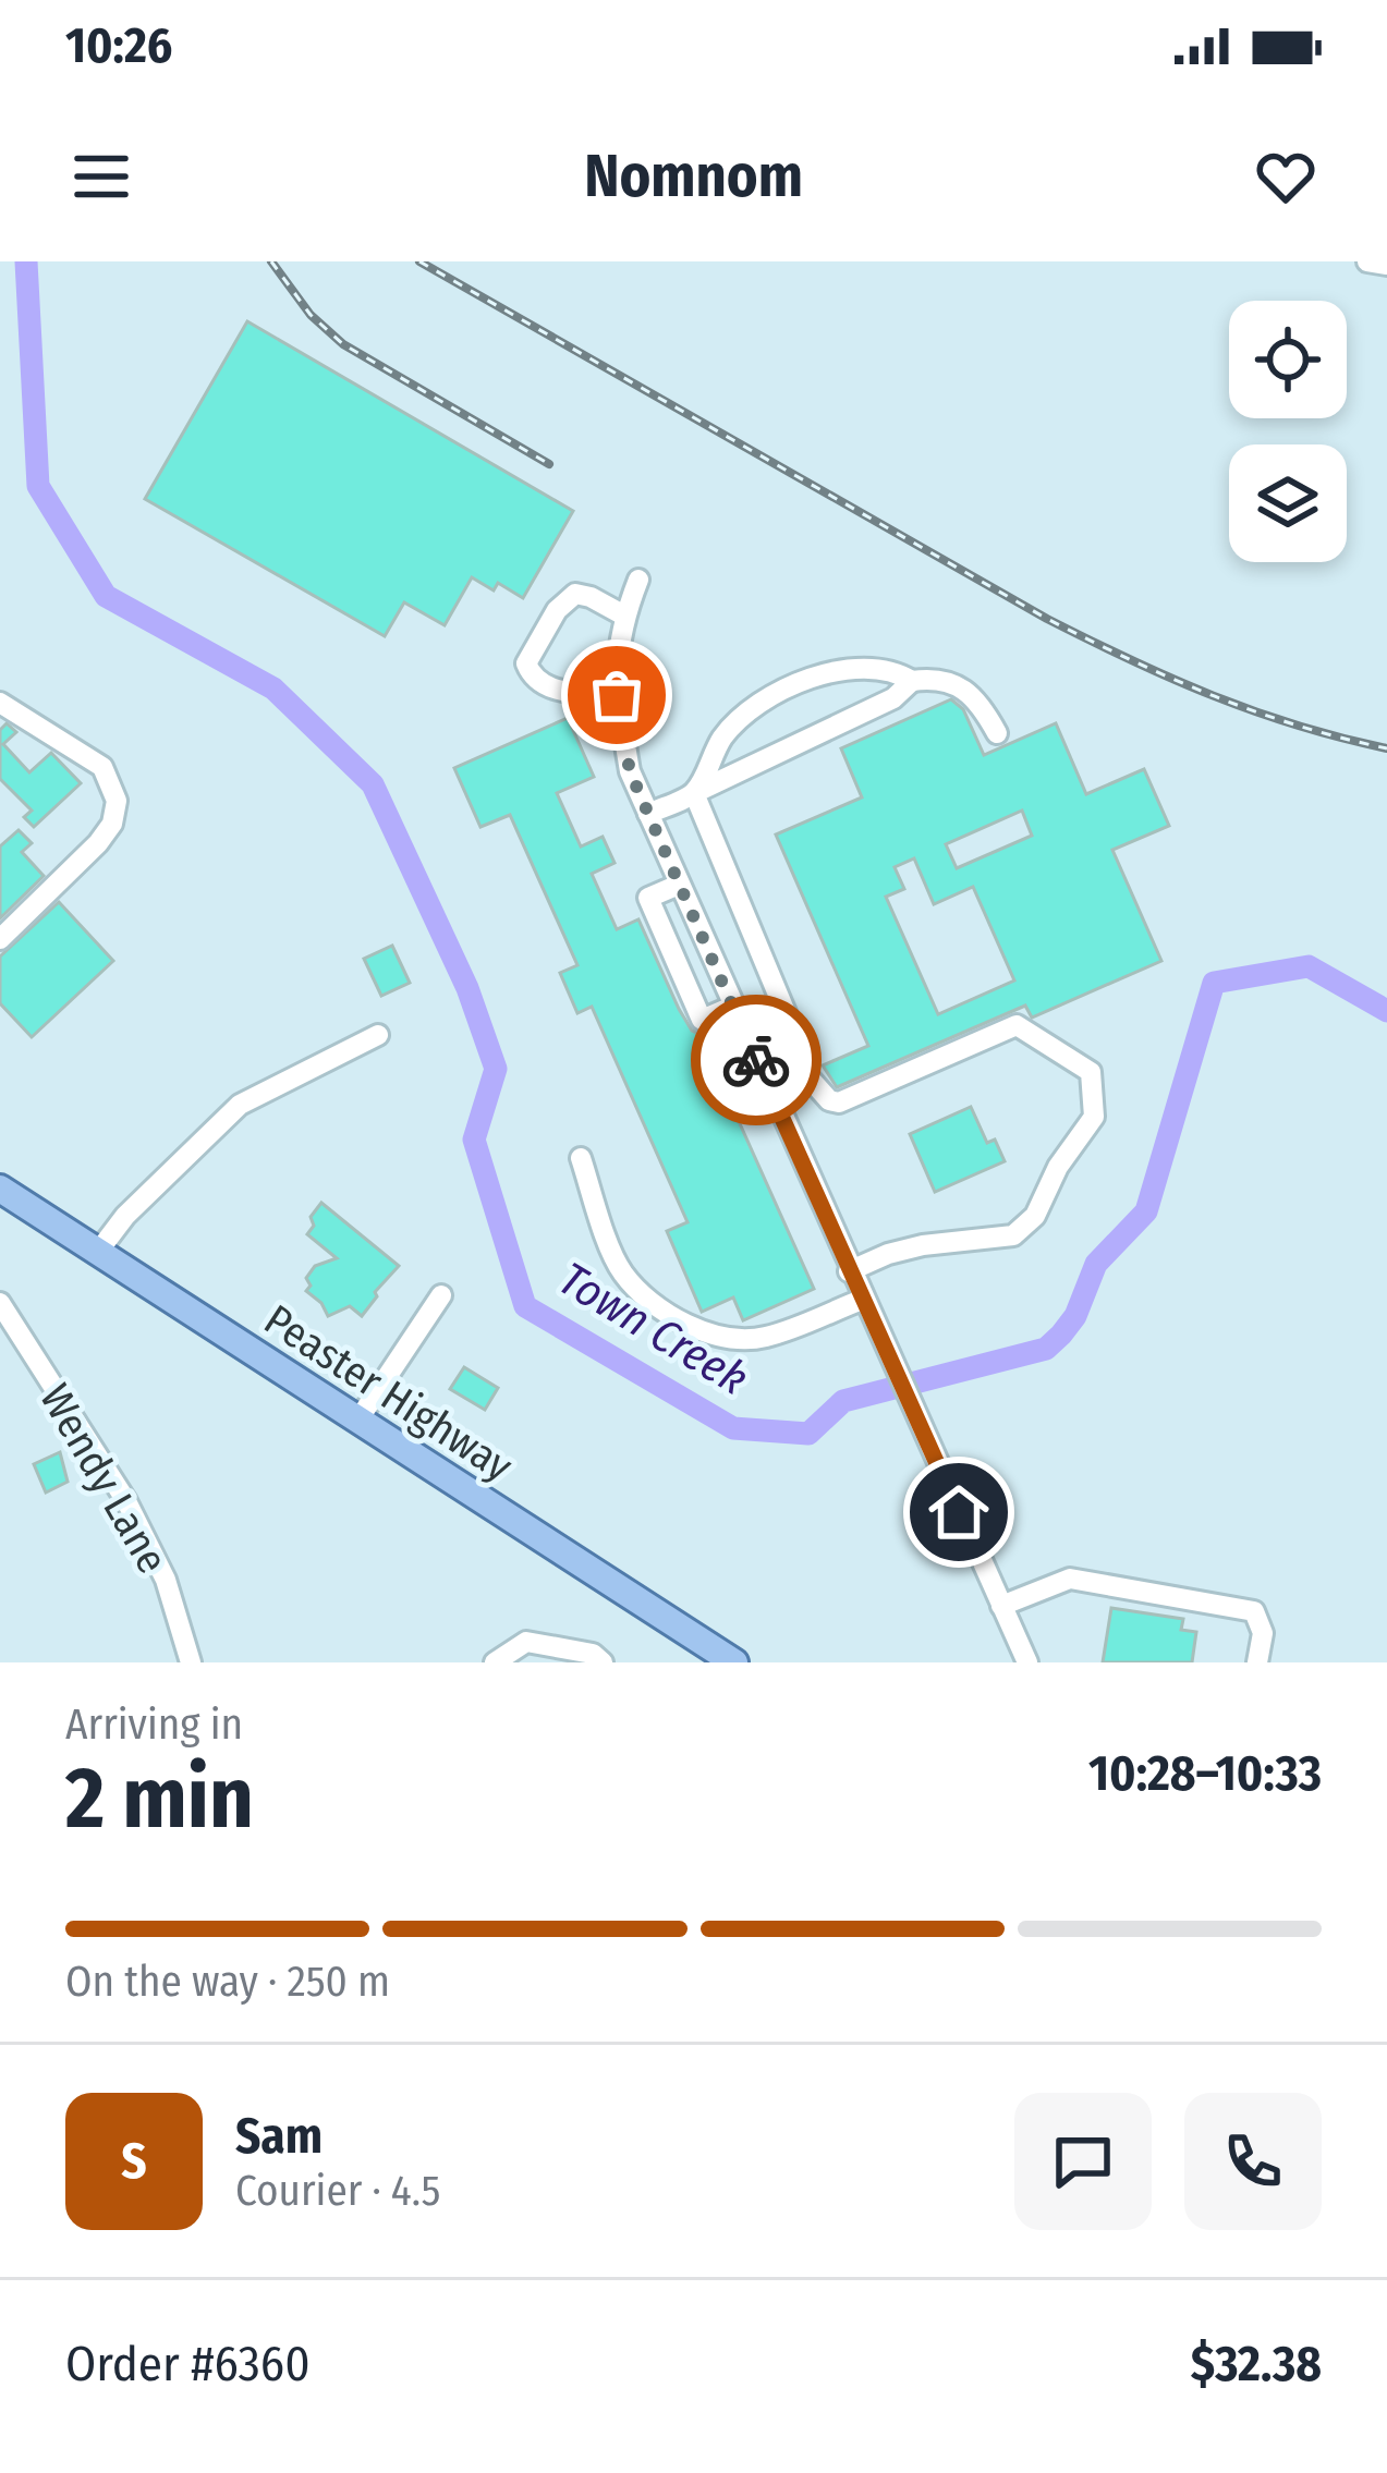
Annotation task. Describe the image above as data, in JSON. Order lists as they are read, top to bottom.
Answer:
{
  "streets": {
    "main road": ["Peaster Highway"],
    "street": ["Wendy Lane"]
  },
  "water": ["Town Creek"],
  "page": {
    "status": "10:26",
    "header": "Nomnom",
    "heading": ["2 min", "Arriving in", "10:28–10:33"],
    "panel": [
      "Sam",
      "Courier · 4.5",
      "Order #6360",
      "$32.38"
    ],
    "bar": "On the way · 250 m",
    "round": "S"
  }
}
